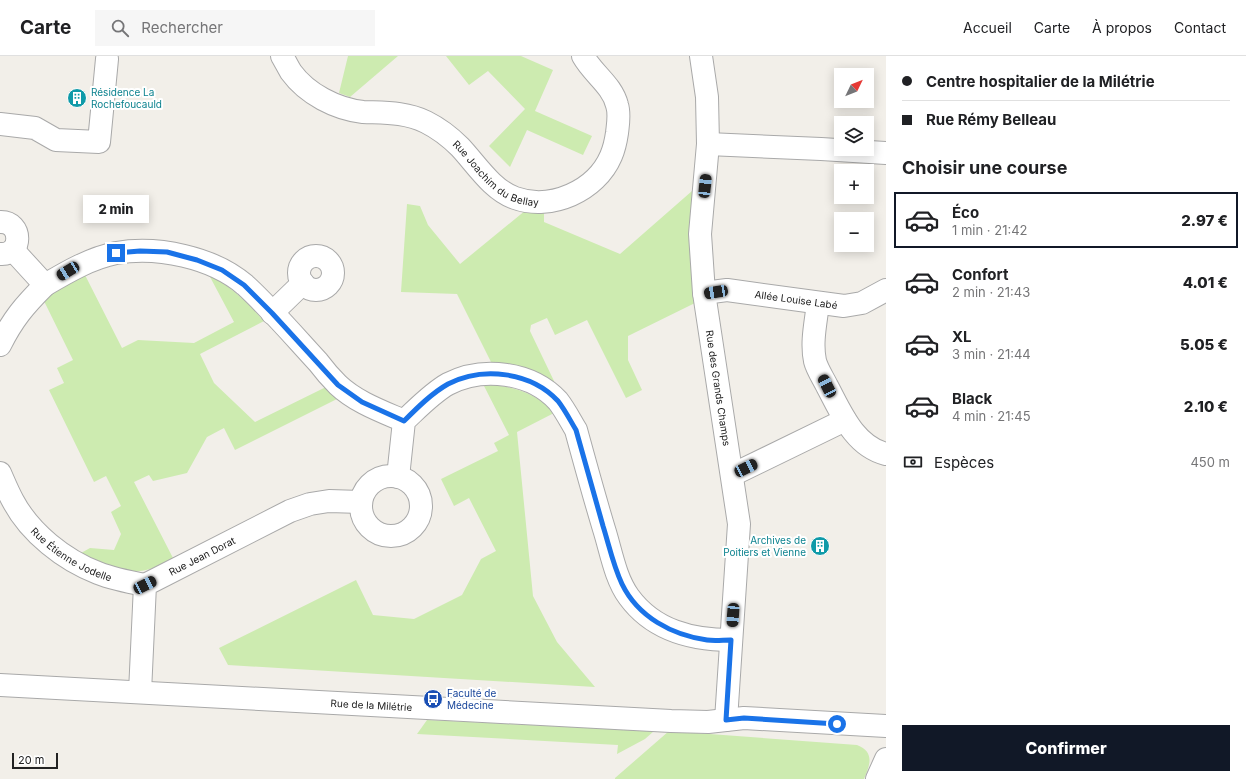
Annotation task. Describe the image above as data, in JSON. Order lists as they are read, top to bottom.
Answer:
{
  "streets": {
    "street": [
      "Rue Joachim du Bellay",
      "Allée Louise Labé",
      "Rue des Grands Champs",
      "Rue Étienne Jodelle",
      "Rue Jean Dorat",
      "Rue de la Milétrie"
    ]
  },
  "crossings": [
    ["Allée Louise Labé", "Rue des Grands Champs"],
    ["Rue des Grands Champs", "Rue de la Milétrie"],
    ["Rue Étienne Jodelle", "Rue Jean Dorat"]
  ],
  "places": {
    "building": ["Résidence La Rochefoucauld", "Archives de Poitiers et Vienne"],
    "bus stop": ["Faculté de Médecine"]
  },
  "scale_bar": "20 m",
  "north": "top right",
  "page": {
    "header": "Carte",
    "search": "Rechercher",
    "nav": [
      "Accueil",
      "Carte",
      "À propos",
      "Contact"
    ],
    "banner": ["Centre hospitalier de la Milétrie", "Rue Rémy Belleau"],
    "map_buttons": ["+", "−"],
    "heading": "Choisir une course",
    "list": [
      {
        "name": "Éco",
        "note": "1 min · 21:42",
        "value": "2.97 €"
      },
      {
        "name": "Confort",
        "note": "2 min · 21:43",
        "value": "4.01 €"
      },
      {
        "name": "XL",
        "note": "3 min · 21:44",
        "value": "5.05 €"
      },
      {
        "name": "Black",
        "note": "4 min · 21:45",
        "value": "2.10 €"
      }
    ],
    "bubble": "2 min",
    "pay": ["Espèces", "450 m"],
    "buttons": "Confirmer",
    "scale": "20 m"
  }
}
